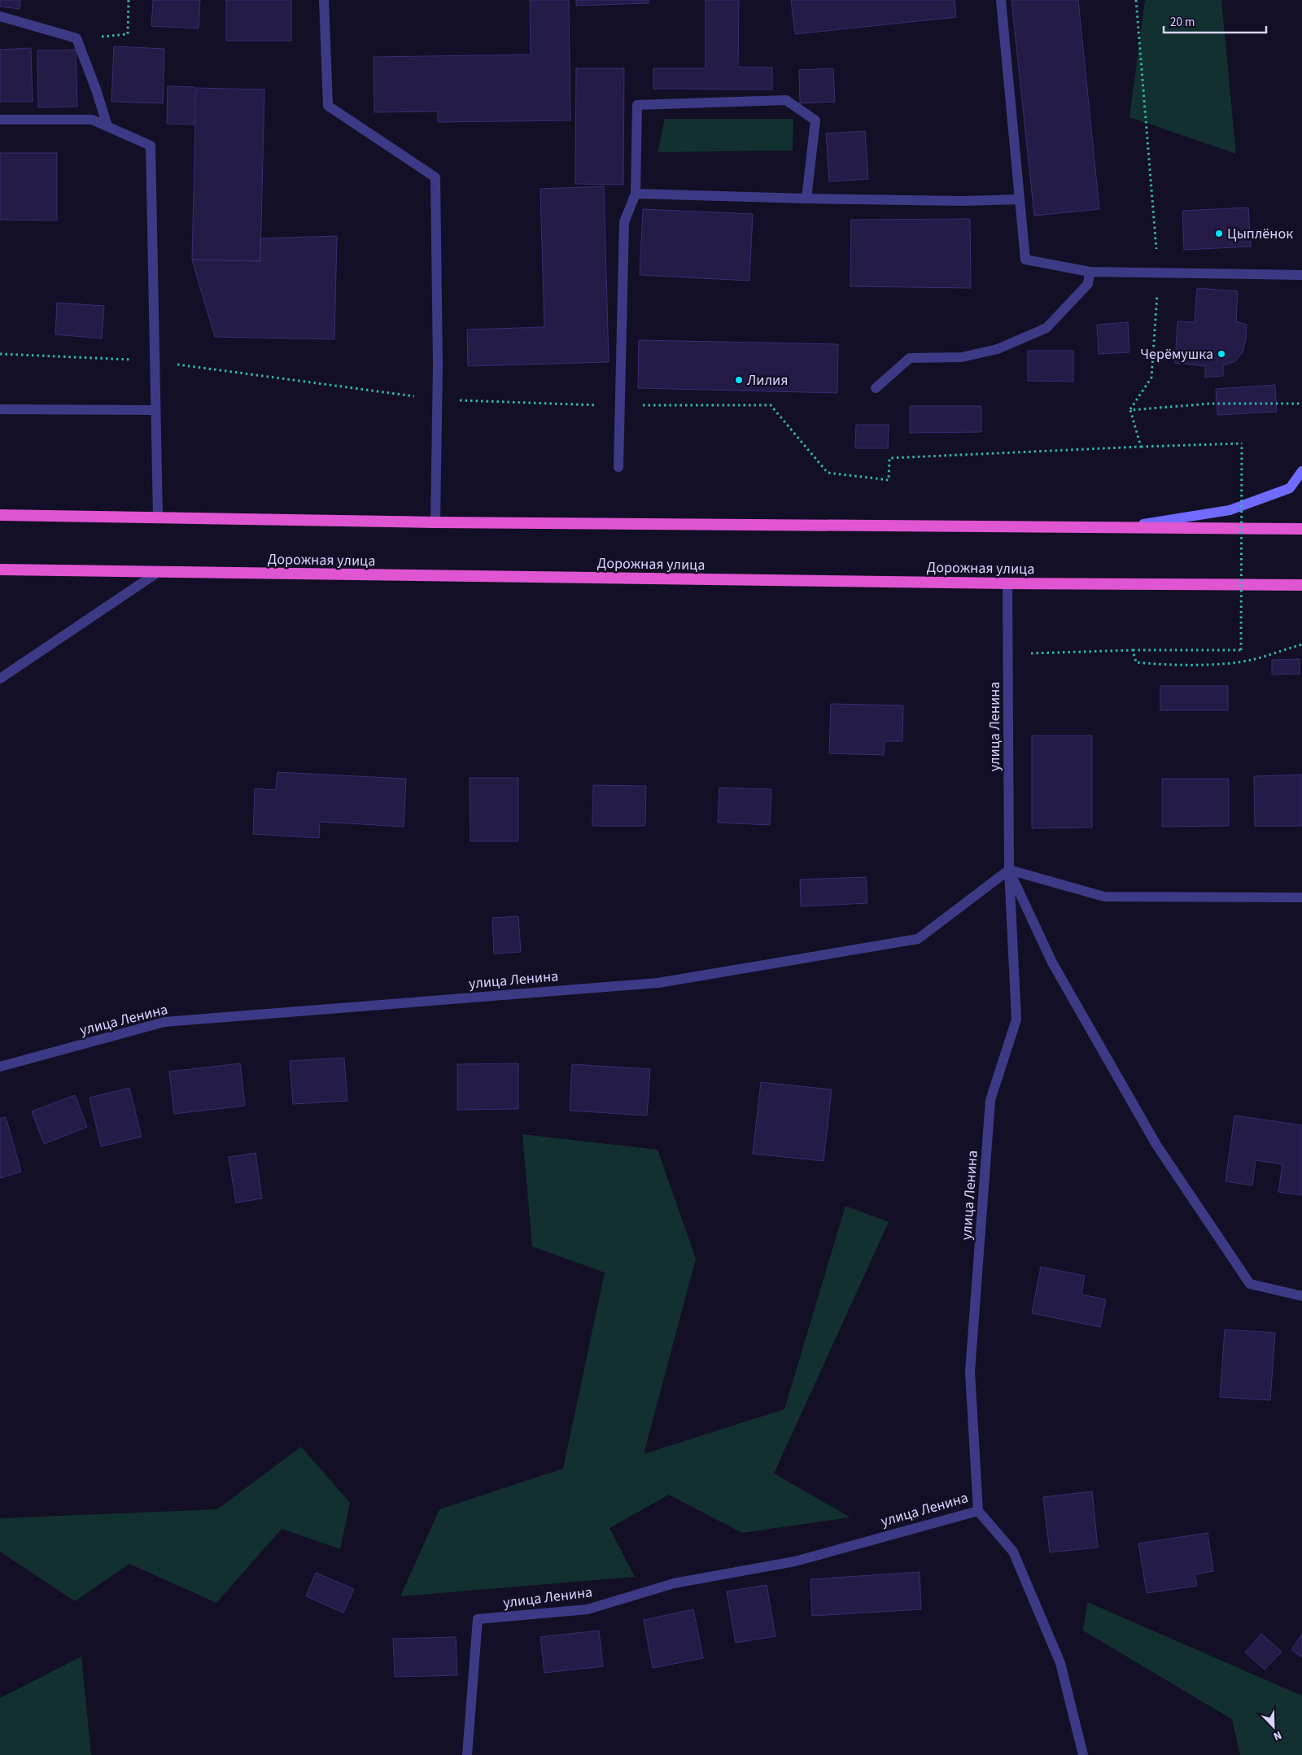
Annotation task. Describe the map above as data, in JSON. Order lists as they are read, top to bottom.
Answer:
{
  "streets": {
    "highway": ["Дорожная улица"],
    "street": ["улица Ленина"]
  },
  "crossings": [
    ["Дорожная улица", "улица Ленина"]
  ],
  "places": ["Цыплёнок", "Черёмушка", "Лилия"],
  "scale_bar": "20 m",
  "north": "bottom right"
}
